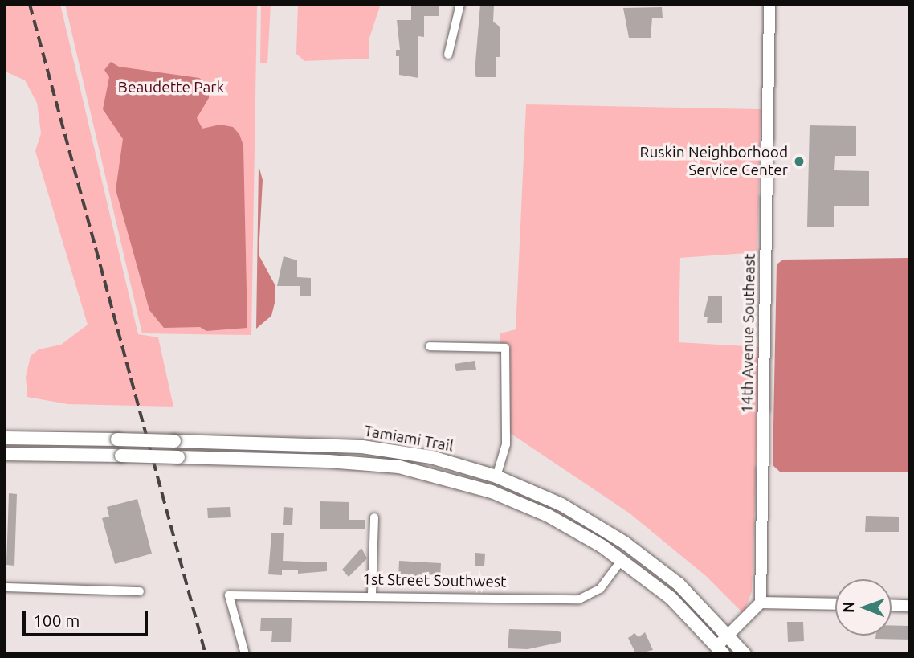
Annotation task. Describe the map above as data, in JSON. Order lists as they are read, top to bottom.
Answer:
{
  "streets": {
    "main road": ["Tamiami Trail"],
    "street": ["14th Avenue Southeast", "1st Street Southwest"]
  },
  "crossings": [
    ["Tamiami Trail", "1st Street Southwest"]
  ],
  "parks": ["Beaudette Park"],
  "places": ["Ruskin Neighborhood Service Center"],
  "scale_bar": "100 m",
  "north": "left"
}
